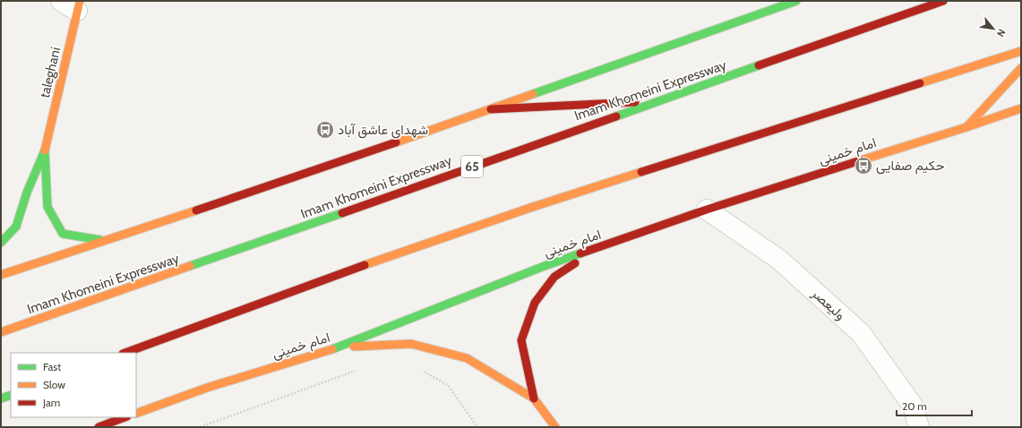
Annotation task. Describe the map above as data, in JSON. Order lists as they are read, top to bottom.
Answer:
{
  "streets": {
    "main road": [
      "taleghani",
      "Imam Khomeini Expressway",
      "امام خمینی",
      "65"
    ],
    "street": ["ولیعصر"]
  },
  "crossings": [
    ["امام خمینی", "ولیعصر"]
  ],
  "places": {
    "bus stop": ["شهدای عاشق آباد", "حکیم صفایی"]
  },
  "legend": ["Fast", "Slow", "Jam"],
  "scale_bar": "20 m",
  "north": "bottom right"
}
